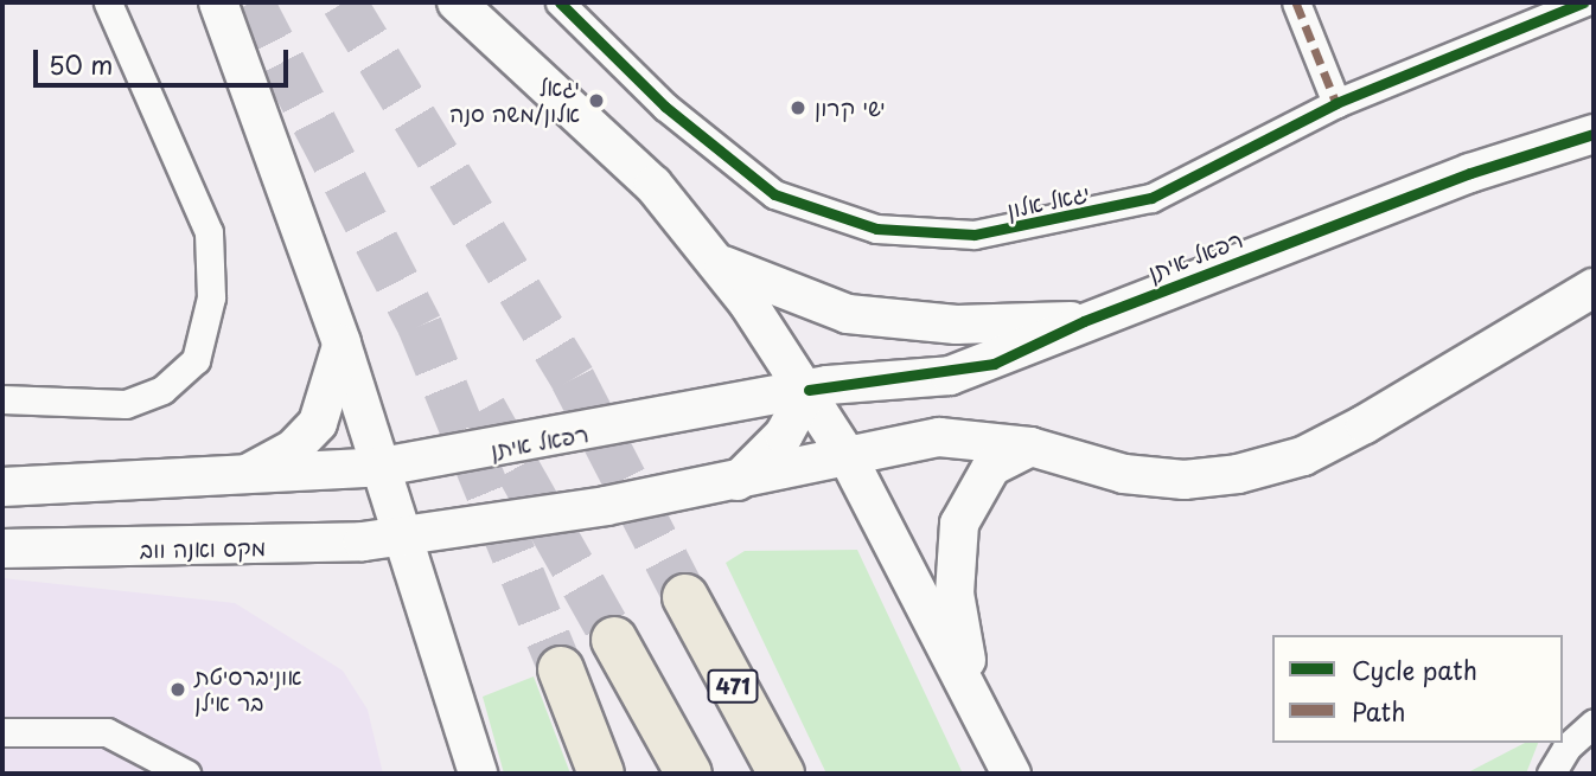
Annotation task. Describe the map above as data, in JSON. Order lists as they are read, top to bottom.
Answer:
{
  "streets": {
    "highway": ["471"],
    "main road": ["רפאל איתן", "מקס ואנה ווב"],
    "street": ["יגאל אלון"]
  },
  "places": ["יגאל אלון/משה סנה", "ישי קרון", "אוניברסיטת בר אילן"],
  "legend": ["Cycle path", "Path"],
  "scale_bar": "50 m"
}
